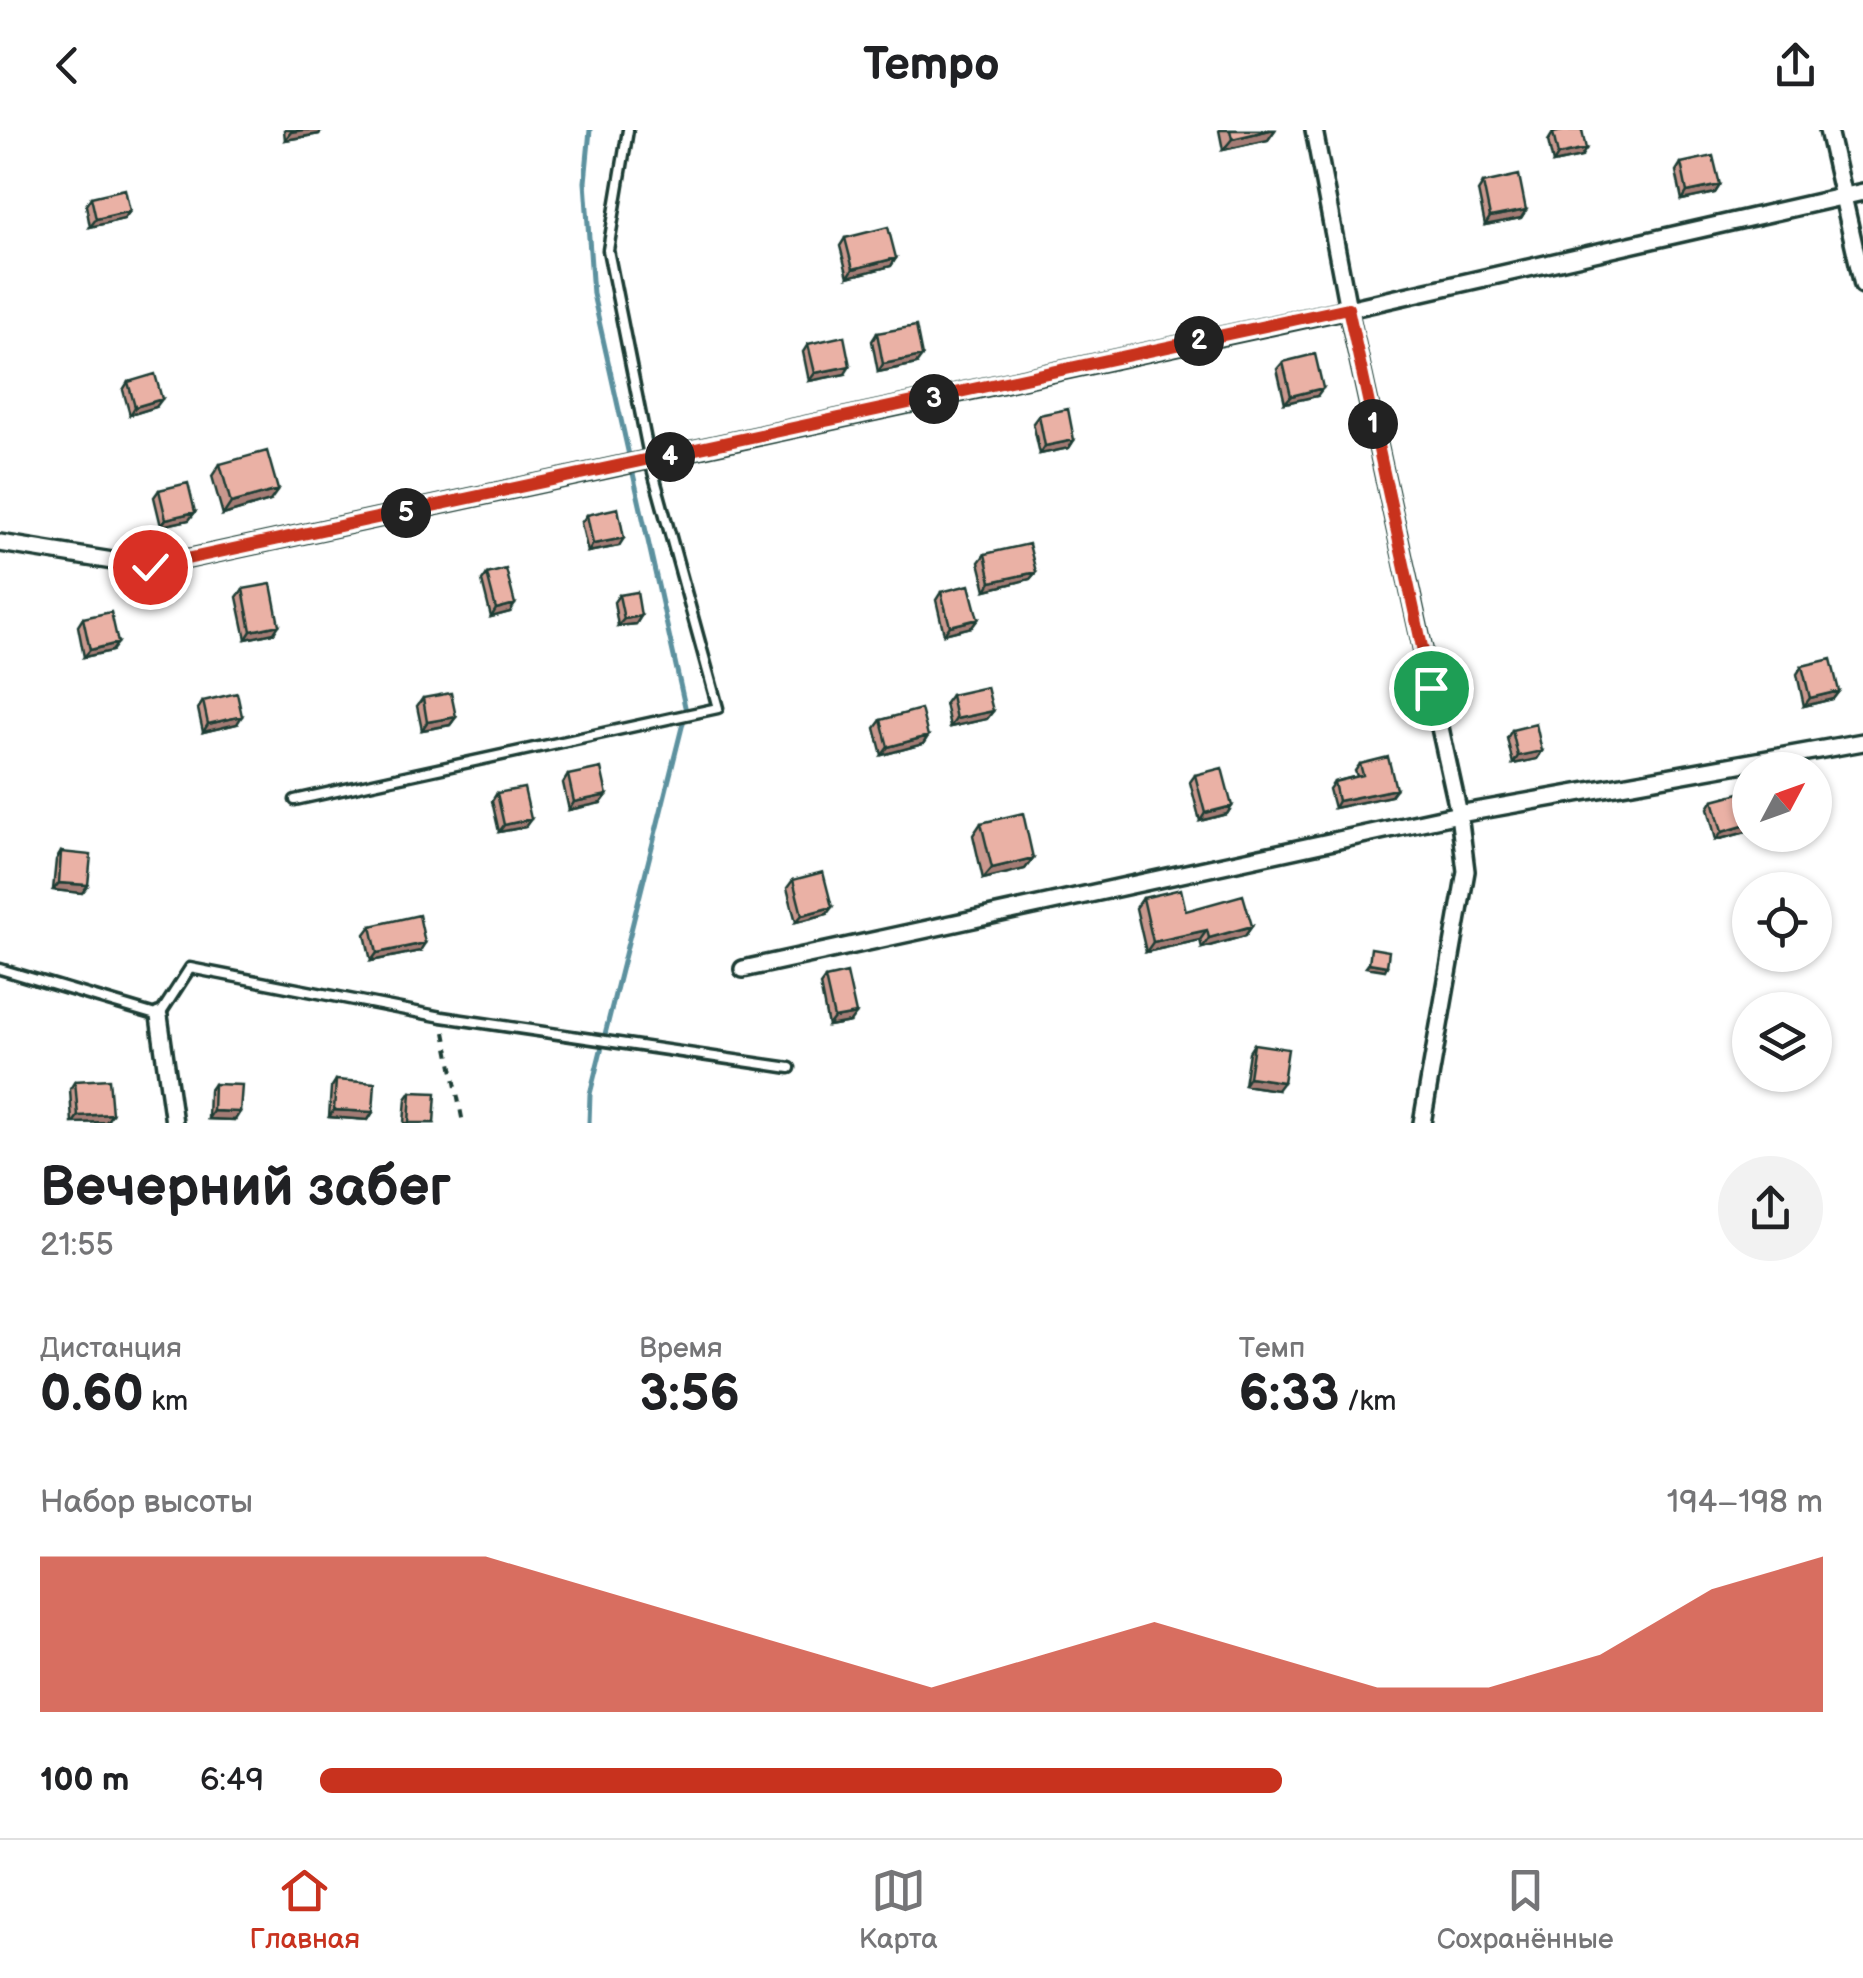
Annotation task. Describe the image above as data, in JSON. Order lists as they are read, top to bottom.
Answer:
{
  "north": "top right",
  "page": {
    "header": "Tempo",
    "pins": [
      "2",
      "3",
      "1",
      "4",
      "5"
    ],
    "heading": ["Вечерний забег", "21:55"],
    "stats": [
      ["Дистанция", "0.60 km"],
      ["Время", "3:56"],
      ["Темп", "6:33 /km"]
    ],
    "chart": ["Набор высоты", "194–198 m"],
    "list": [
      {
        "name": "100 m",
        "note": "6:49"
      }
    ],
    "tabs": ["Главная", "Карта", "Сохранённые"]
  }
}
